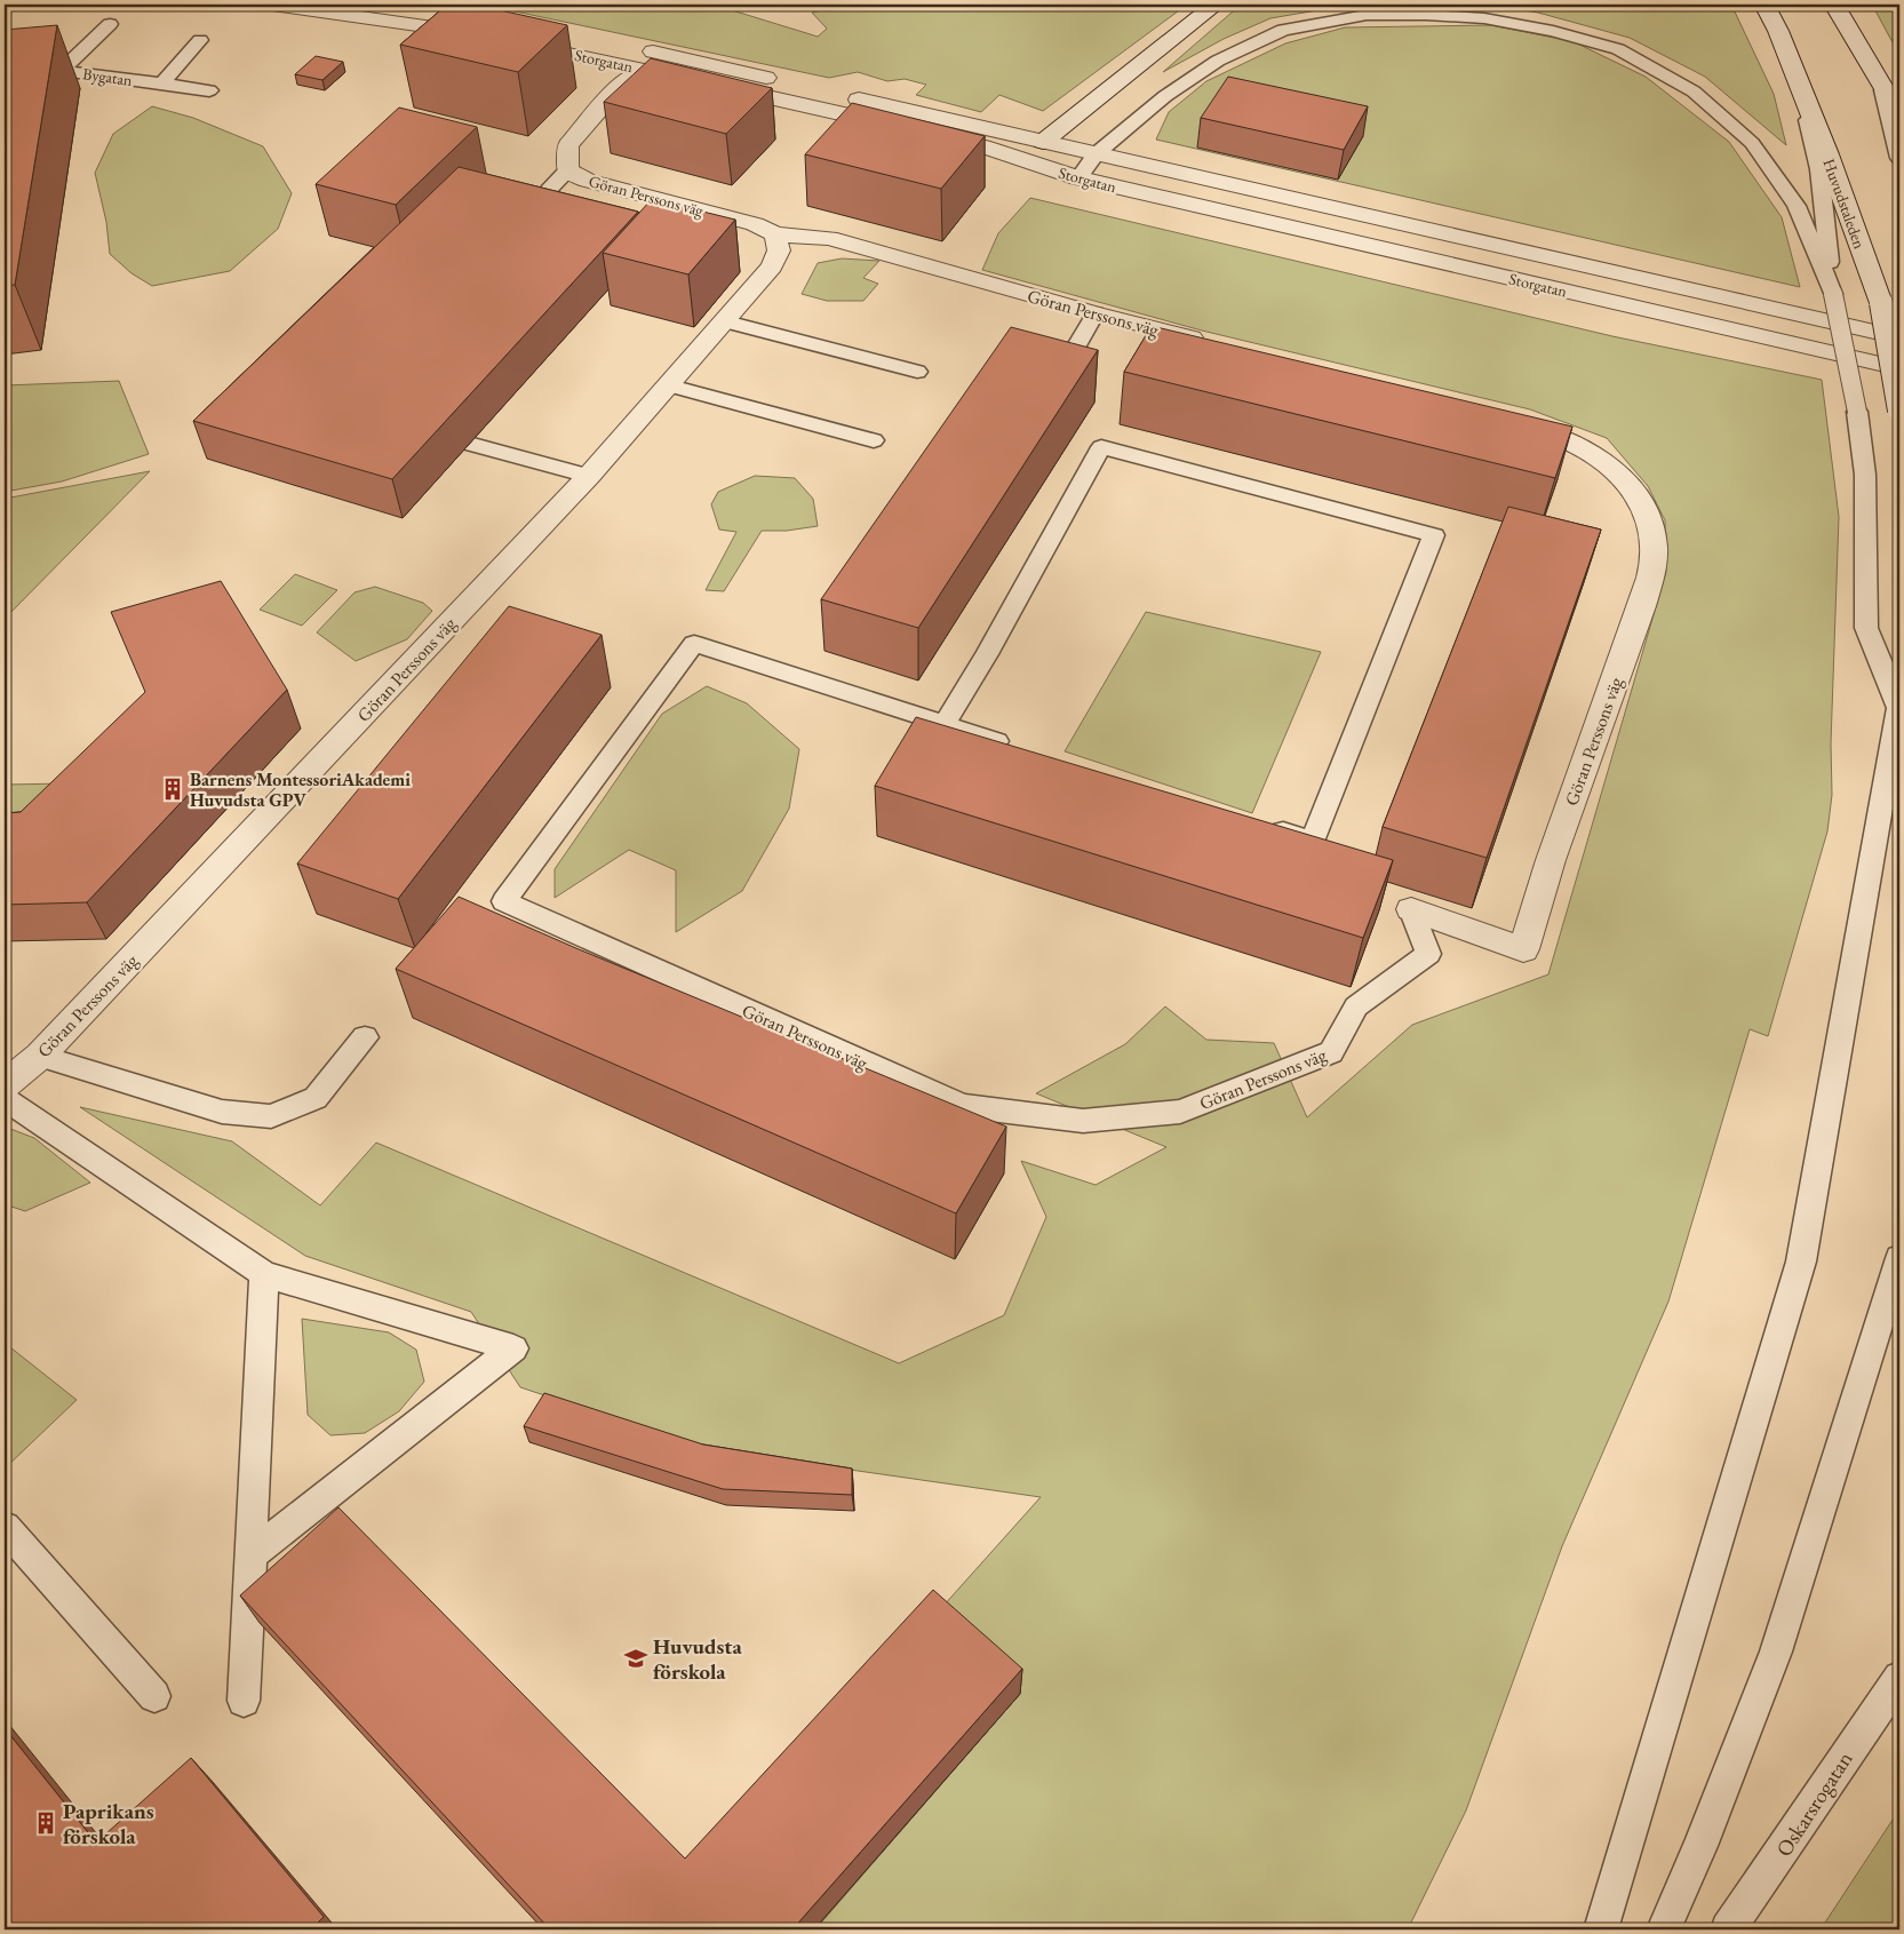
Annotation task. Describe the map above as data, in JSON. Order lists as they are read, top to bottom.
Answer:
{
  "streets": {
    "street": ["Storgatan", "Göran Perssons väg", "Huvudstaleden"],
    "lane": ["Bygatan", "Oskarsrogatan"]
  },
  "crossings": [
    ["Storgatan", "Göran Perssons väg"]
  ],
  "places": {
    "building": ["Barnens MontessoriAkademi Huvudsta GPV", "Paprikans förskola"],
    "school or university": ["Huvudsta förskola"]
  }
}
